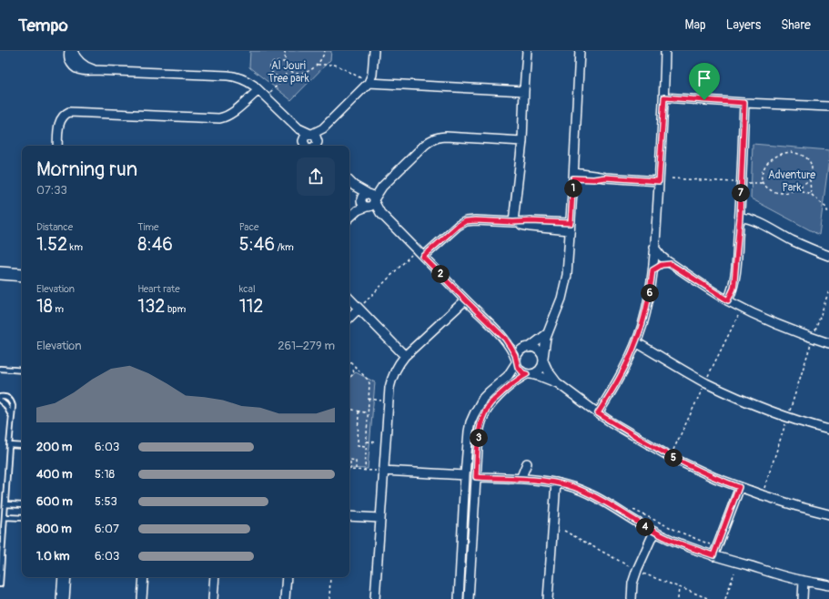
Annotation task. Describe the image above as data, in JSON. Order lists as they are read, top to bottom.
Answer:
{
  "parks": ["Al Jouri Tree park", "Adventure Park"],
  "page": {
    "header": "Tempo",
    "nav": ["Map", "Layers", "Share"],
    "heading": ["Morning run", "07:33"],
    "pins": [
      "1",
      "7",
      "2",
      "6",
      "3",
      "5",
      "4"
    ],
    "stats": [
      ["Distance", "1.52 km"],
      ["Time", "8:46"],
      ["Pace", "5:46 /km"],
      ["Elevation", "18 m"],
      ["Heart rate", "132 bpm"],
      ["kcal", "112"]
    ],
    "chart": ["Elevation", "261–279 m"],
    "list": [
      {
        "name": "200 m",
        "note": "6:03"
      },
      {
        "name": "400 m",
        "note": "5:18"
      },
      {
        "name": "600 m",
        "note": "5:53"
      },
      {
        "name": "800 m",
        "note": "6:07"
      },
      {
        "name": "1.0 km",
        "note": "6:03"
      }
    ]
  }
}
